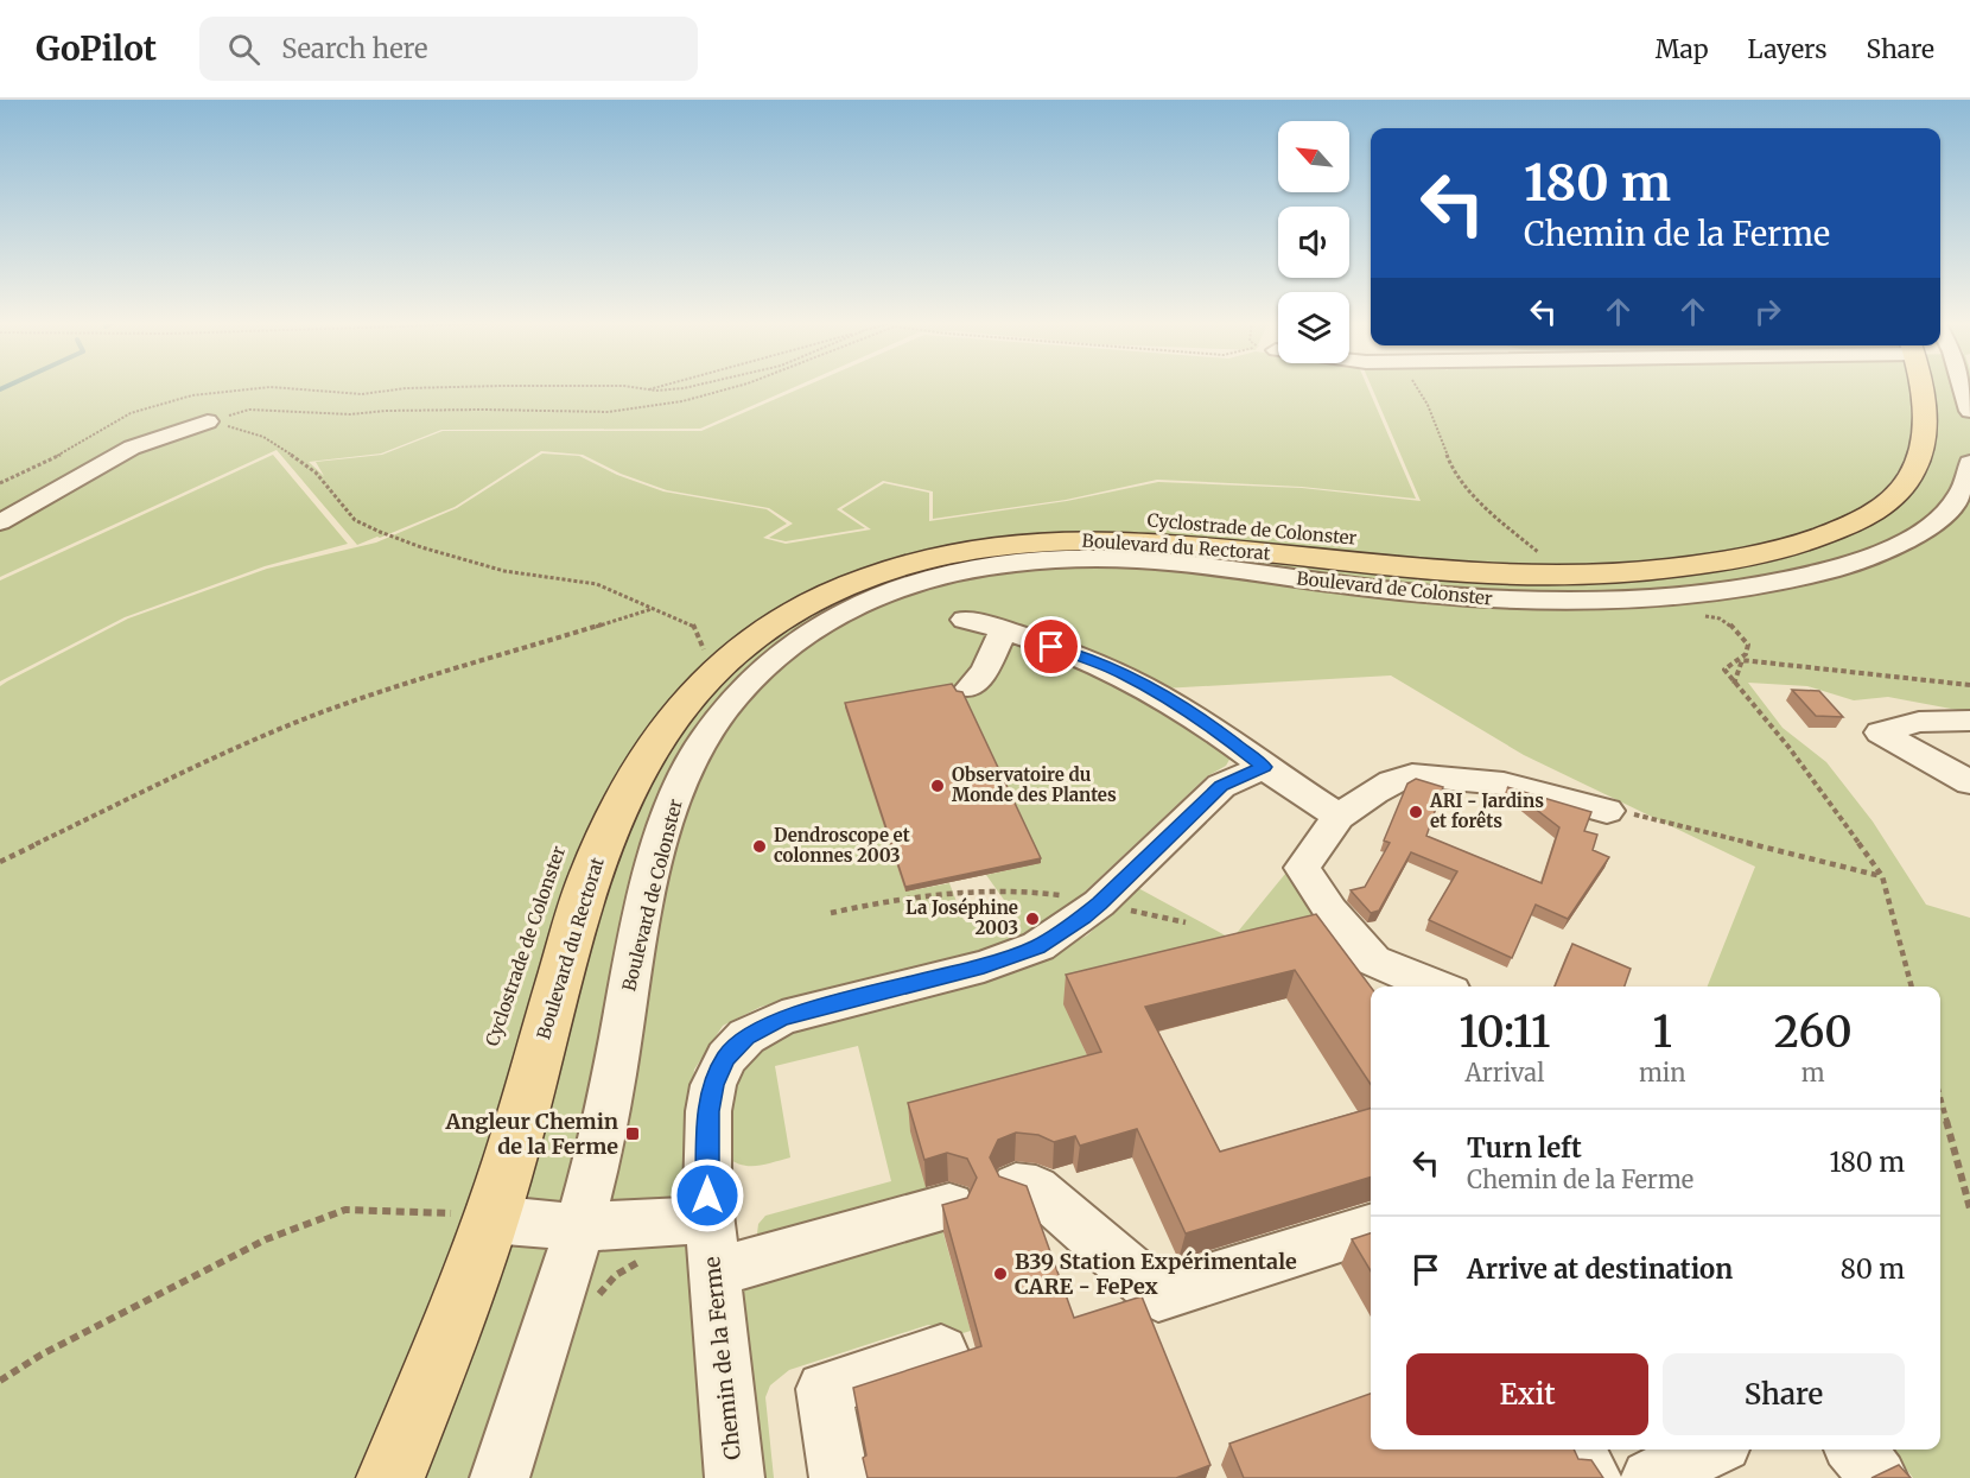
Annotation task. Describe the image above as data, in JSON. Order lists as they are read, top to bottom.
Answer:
{
  "streets": {
    "main road": ["Boulevard du Rectorat"],
    "street": ["Boulevard de Colonster", "Chemin de la Ferme"]
  },
  "places": {
    "other": [
      "Observatoire du Monde des Plantes",
      "ARI - Jardins et forêts",
      "Dendroscope et colonnes 2003",
      "La Joséphine 2003",
      "B39 Station Expérimentale CARE - FePex"
    ],
    "transit": ["Angleur Chemin de la Ferme"]
  },
  "north": "top left",
  "page": {
    "header": "GoPilot",
    "search": "Search here",
    "nav": ["Map", "Layers", "Share"],
    "turn": ["180 m", "Chemin de la Ferme"],
    "eta": [
      "10:11",
      "Arrival",
      "1",
      "min",
      "260",
      "m"
    ],
    "list": [
      {
        "name": "Turn left",
        "note": "Chemin de la Ferme",
        "value": "180 m"
      },
      {
        "name": "Arrive at destination",
        "value": "80 m"
      }
    ],
    "buttons": ["Exit", "Share"]
  }
}
